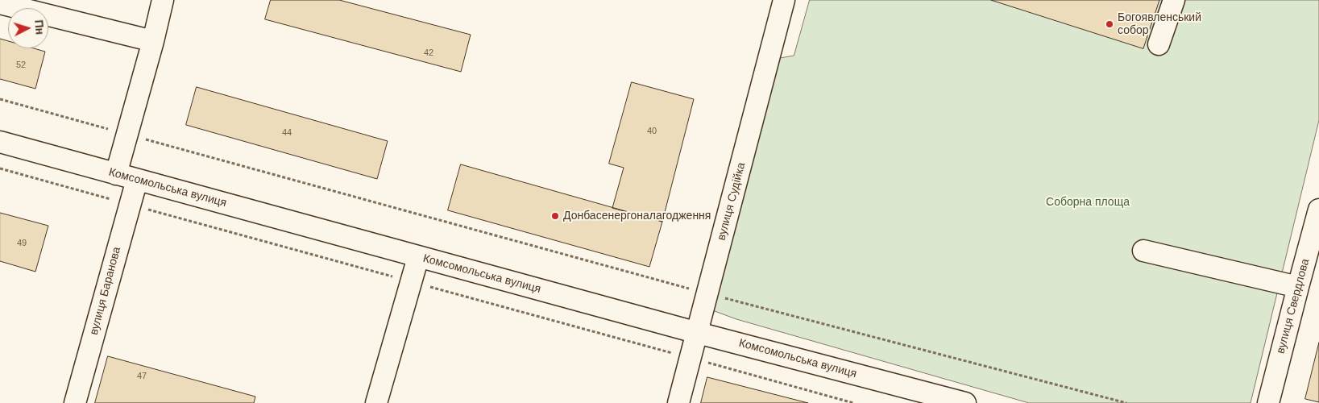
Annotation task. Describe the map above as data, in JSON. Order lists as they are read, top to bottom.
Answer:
{
  "streets": {
    "street": [
      "Комсомольська вулиця",
      "вулиця Судійка",
      "вулиця Баранова",
      "вулиця Свердлова"
    ]
  },
  "crossings": [
    ["Комсомольська вулиця", "вулиця Судійка"],
    ["Комсомольська вулиця", "вулиця Баранова"]
  ],
  "parks": ["Соборна площа"],
  "places": ["Богоявленський собор", "Донбасенергоналагодження"],
  "house_numbers": [
    "42",
    "52",
    "40",
    "44",
    "49",
    "47"
  ],
  "north": "right"
}
